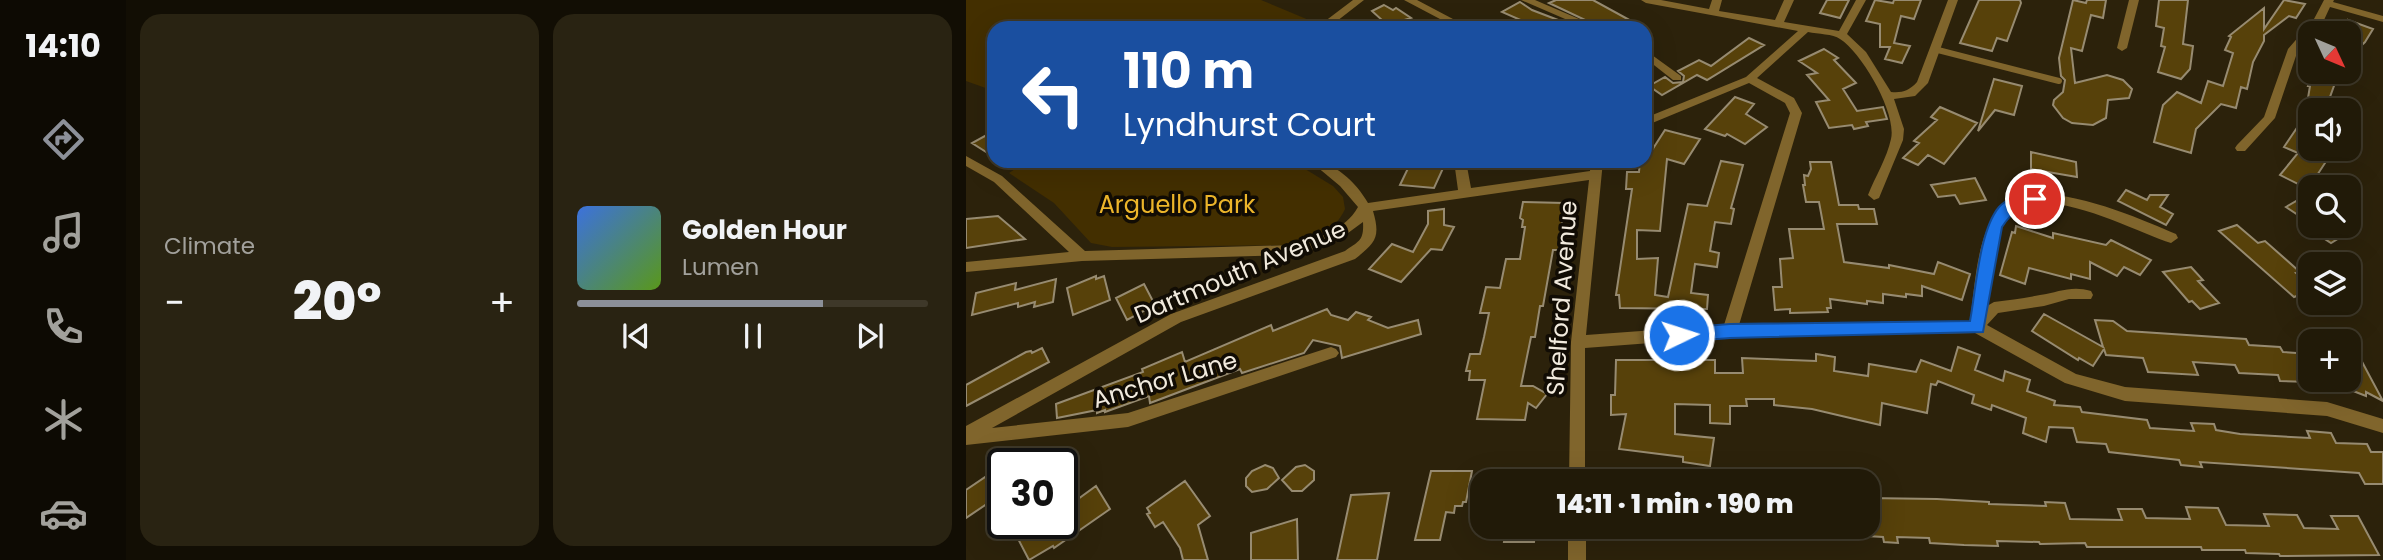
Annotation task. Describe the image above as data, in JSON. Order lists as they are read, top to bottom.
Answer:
{
  "streets": {
    "street": ["Dartmouth Avenue", "Shelford Avenue", "Anchor Lane"]
  },
  "crossings": [
    ["Dartmouth Avenue", "Anchor Lane"]
  ],
  "parks": ["Arguello Park"],
  "north": "bottom right",
  "page": {
    "tabs": "14:10",
    "tile": "Climate",
    "map_buttons": "+",
    "turn": ["110 m", "Lyndhurst Court"],
    "song": ["Golden Hour", "Lumen"],
    "heat": ["−", "20°", "+"],
    "limit": "30",
    "trip": "14:11 · 1 min · 190 m"
  }
}
